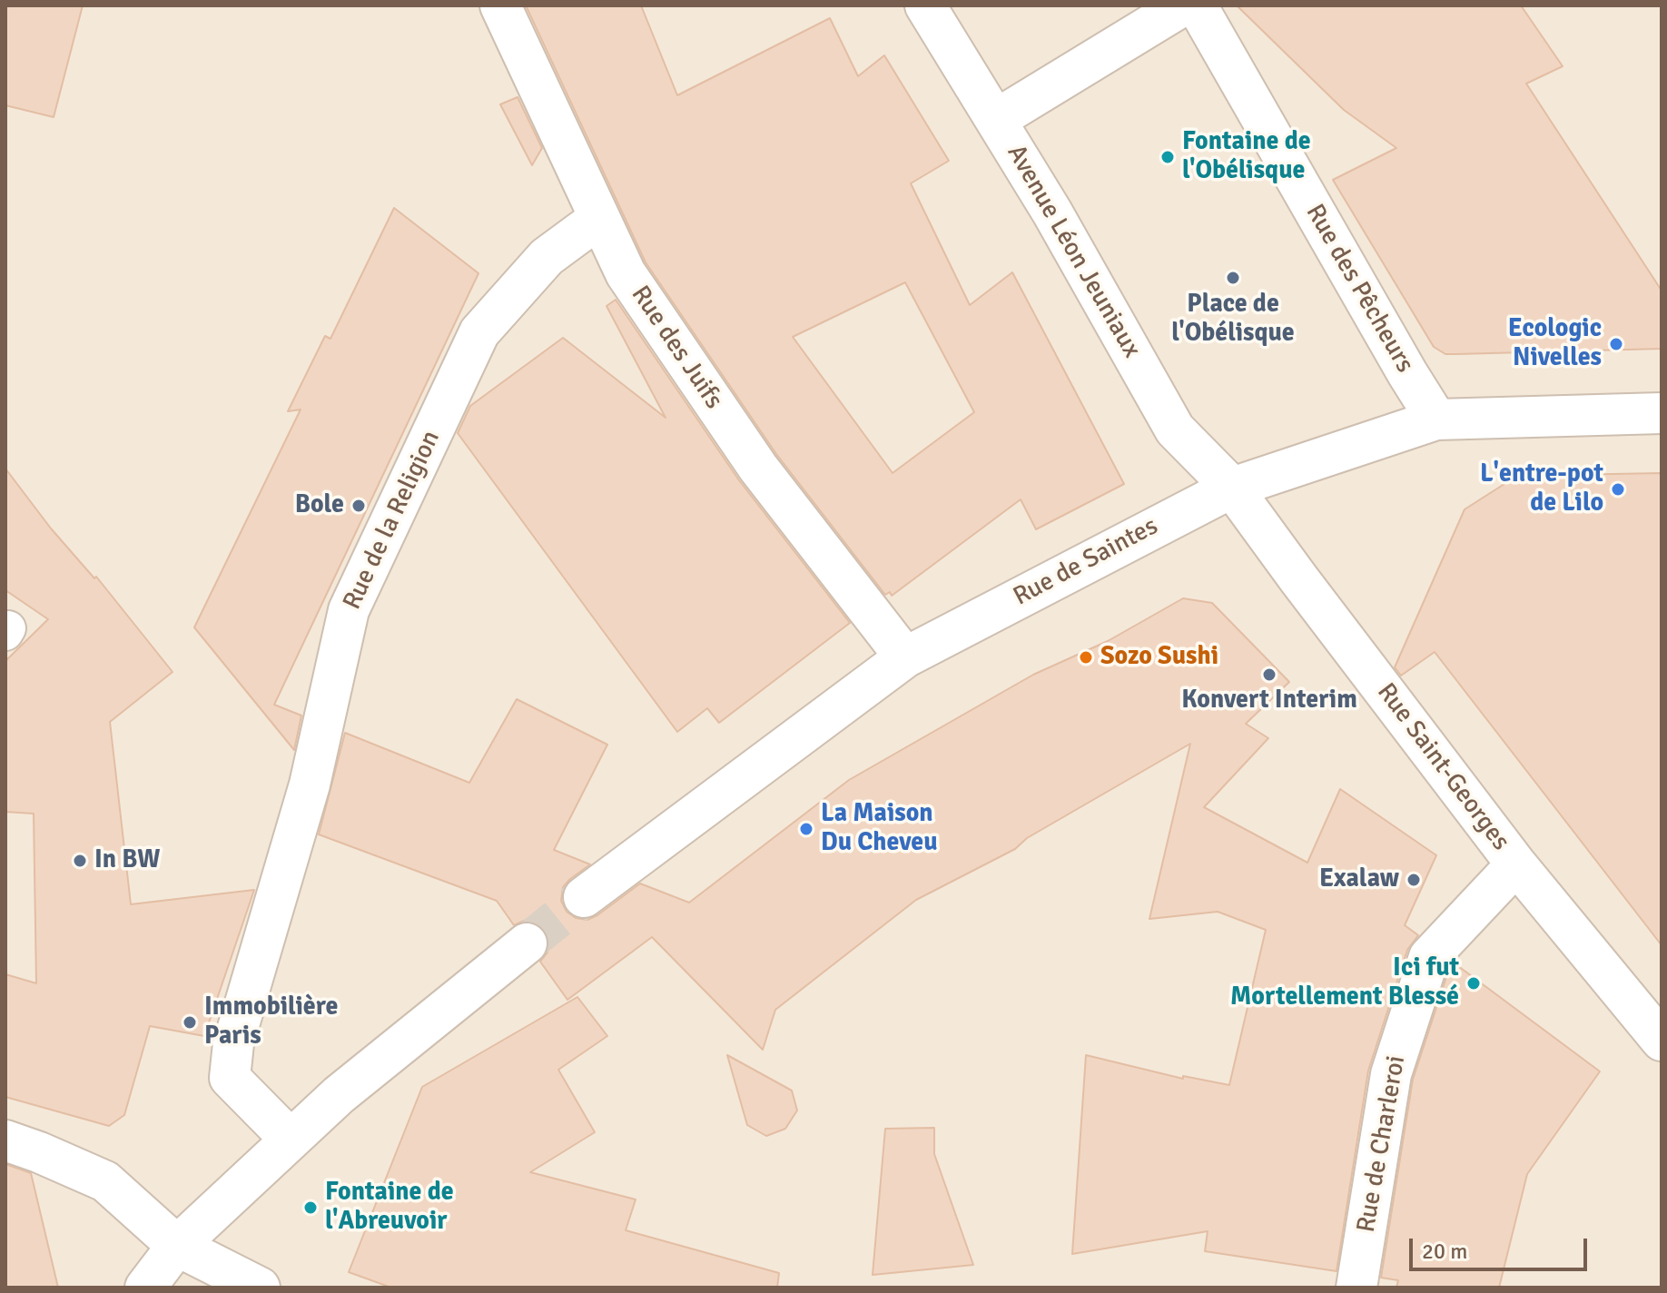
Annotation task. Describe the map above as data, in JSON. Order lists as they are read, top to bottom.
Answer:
{
  "streets": {
    "street": [
      "Avenue Léon Jeuniaux",
      "Rue des Pêcheurs",
      "Rue des Juifs",
      "Rue de la Religion",
      "Rue de Saintes",
      "Rue Saint-Georges",
      "Rue de Charleroi"
    ]
  },
  "crossings": [
    ["Avenue Léon Jeuniaux", "Rue de Saintes"],
    ["Avenue Léon Jeuniaux", "Rue Saint-Georges"],
    ["Rue des Pêcheurs", "Rue de Saintes"],
    ["Rue des Juifs", "Rue de la Religion"],
    ["Rue des Juifs", "Rue de Saintes"],
    ["Rue de Saintes", "Rue Saint-Georges"],
    ["Rue Saint-Georges", "Rue de Charleroi"]
  ],
  "places": [
    "Fontaine de l'Obélisque",
    "Place de l'Obélisque",
    "Ecologic Nivelles",
    "L'entre-pot de Lilo",
    "Bole",
    "Sozo Sushi",
    "Konvert Interim",
    "La Maison Du Cheveu",
    "In BW",
    "Exalaw",
    "Ici fut Mortellement Blessé",
    "Immobilière Paris",
    "Fontaine de l'Abreuvoir"
  ],
  "scale_bar": "20 m"
}
